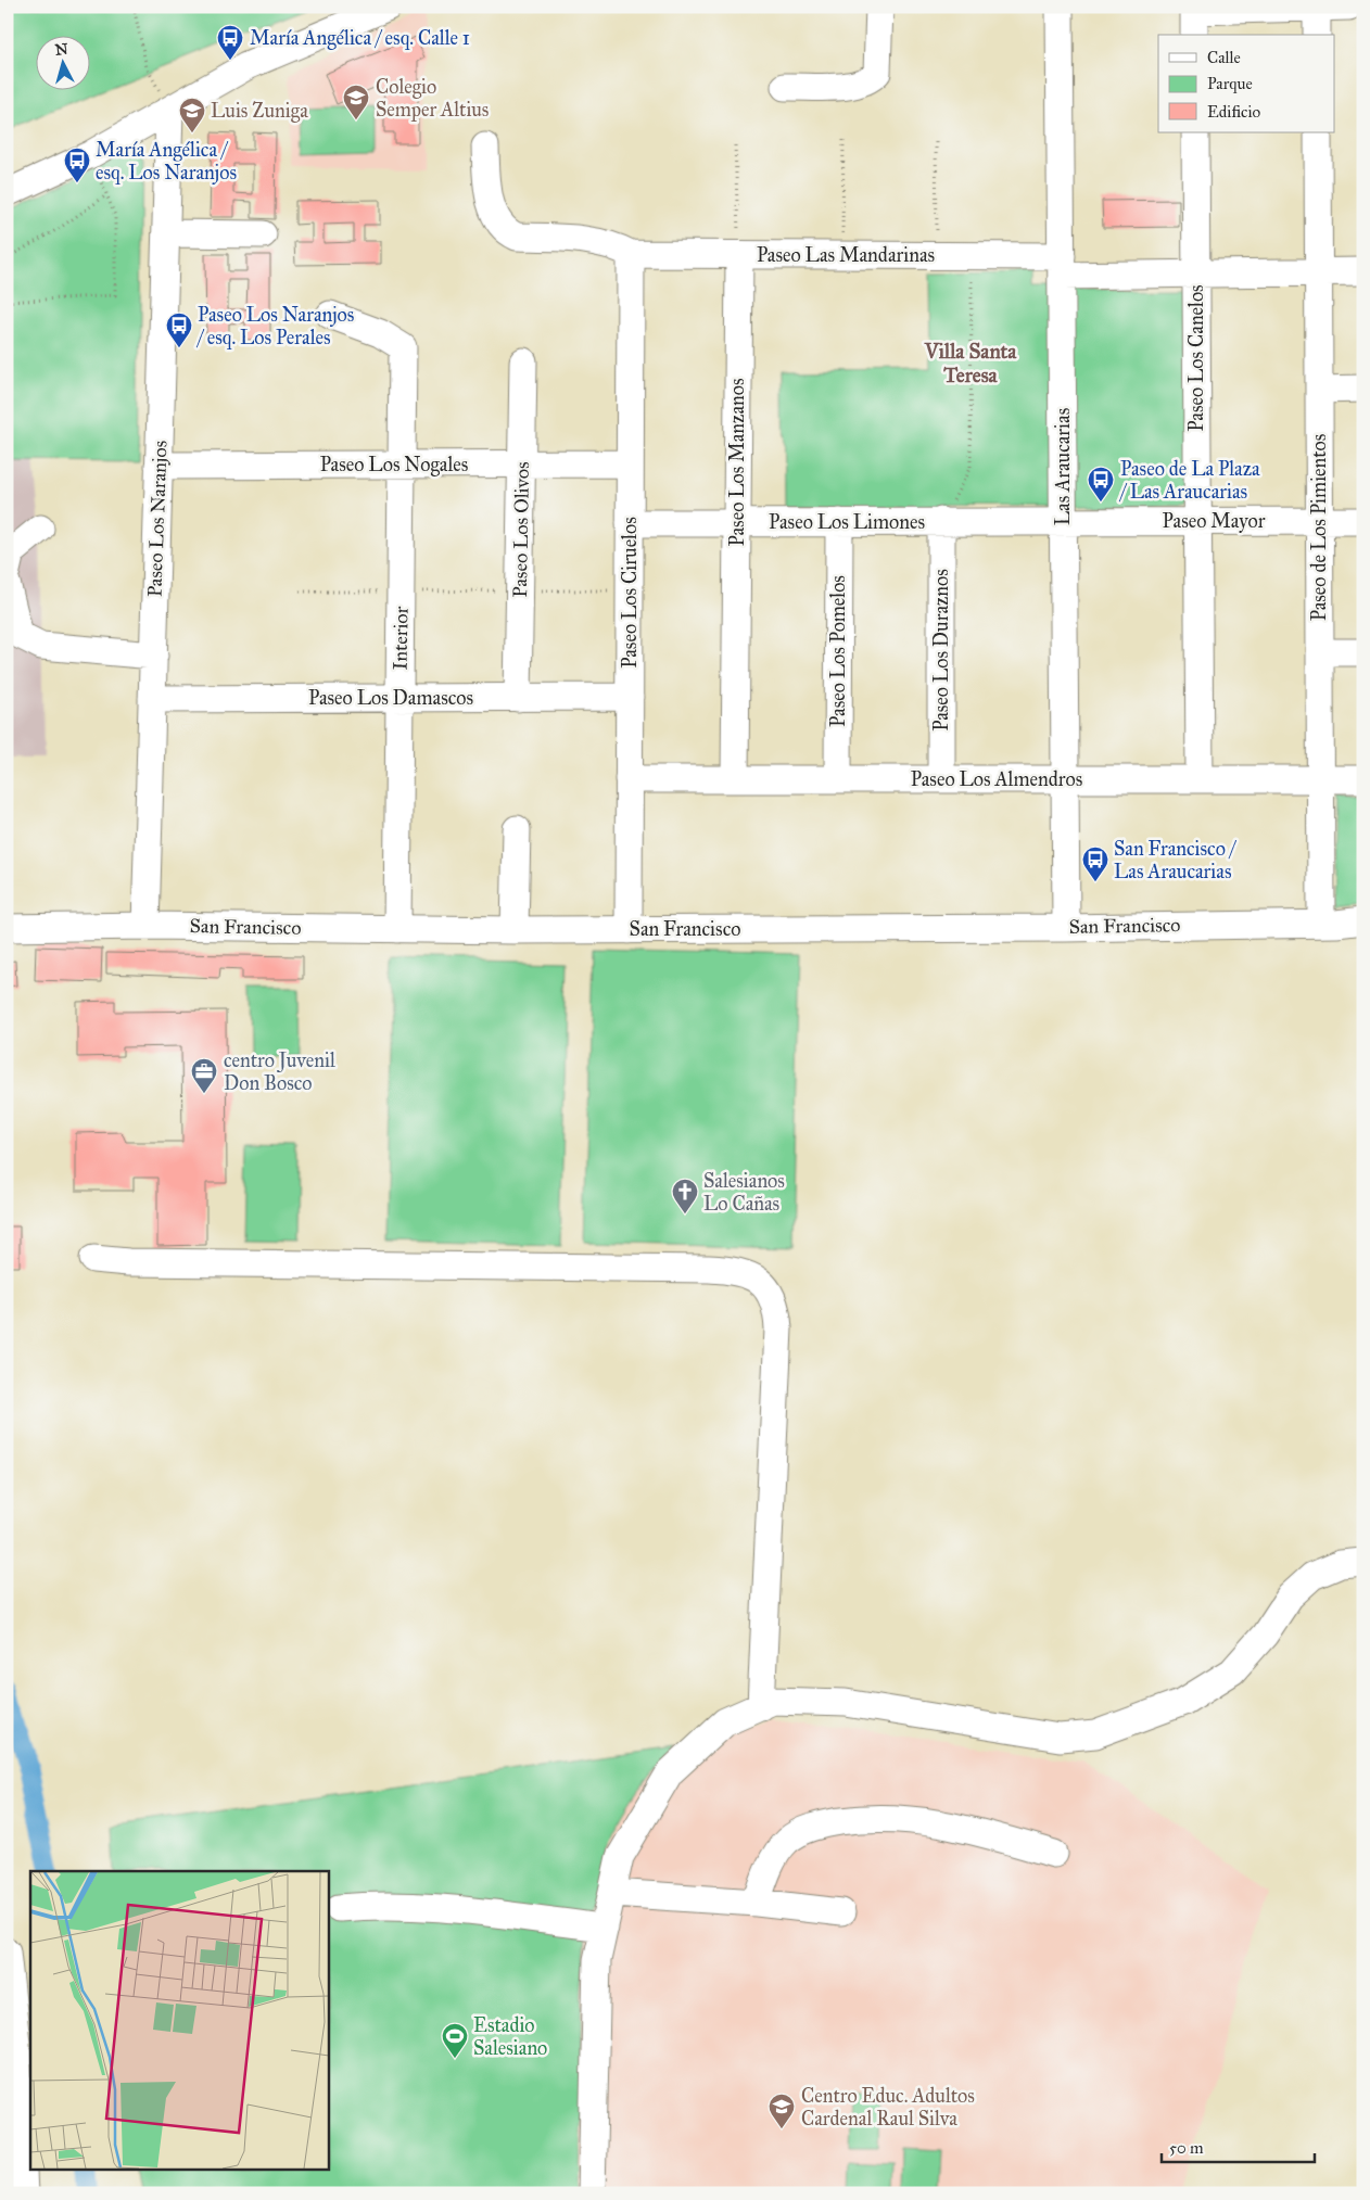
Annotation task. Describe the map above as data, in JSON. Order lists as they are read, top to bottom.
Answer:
{
  "streets": {
    "street": [
      "Paseo Las Mandarinas",
      "Paseo Los Canelos",
      "Paseo Los Manzanos",
      "Paseo Los Nogales",
      "Las Araucarias",
      "Paseo Los Naranjos",
      "Paseo Mayor",
      "Paseo Los Limones",
      "Paseo de Los Pimientos",
      "Paseo Los Olivos",
      "Paseo Los Ciruelos",
      "Interior",
      "Paseo Los Duraznos",
      "Paseo Los Pomelos",
      "Paseo Los Damascos",
      "Paseo Los Almendros",
      "San Francisco"
    ]
  },
  "crossings": [
    ["Paseo Las Mandarinas", "Paseo Los Canelos"],
    ["Paseo Las Mandarinas", "Paseo Los Manzanos"],
    ["Paseo Las Mandarinas", "Las Araucarias"],
    ["Paseo Las Mandarinas", "Paseo de Los Pimientos"],
    ["Paseo Las Mandarinas", "Paseo Los Ciruelos"],
    ["Paseo Los Canelos", "Paseo Mayor"],
    ["Paseo Los Canelos", "Paseo Los Almendros"],
    ["Paseo Los Manzanos", "Paseo Los Limones"],
    ["Paseo Los Manzanos", "Paseo Los Almendros"],
    ["Paseo Los Nogales", "Paseo Los Naranjos"],
    ["Paseo Los Nogales", "Paseo Los Olivos"],
    ["Paseo Los Nogales", "Paseo Los Ciruelos"],
    ["Paseo Los Nogales", "Interior"],
    ["Las Araucarias", "Paseo Mayor"],
    ["Las Araucarias", "Paseo Los Limones"],
    ["Las Araucarias", "Paseo Los Almendros"],
    ["Las Araucarias", "San Francisco"],
    ["Paseo Los Naranjos", "Paseo Los Damascos"],
    ["Paseo Los Naranjos", "San Francisco"],
    ["Paseo Mayor", "Paseo Los Limones"],
    ["Paseo Mayor", "Paseo de Los Pimientos"],
    ["Paseo Los Limones", "Paseo Los Ciruelos"],
    ["Paseo Los Limones", "Paseo Los Duraznos"],
    ["Paseo Los Limones", "Paseo Los Pomelos"],
    ["Paseo de Los Pimientos", "Paseo Los Almendros"],
    ["Paseo de Los Pimientos", "San Francisco"],
    ["Paseo Los Olivos", "Paseo Los Damascos"],
    ["Paseo Los Ciruelos", "Paseo Los Damascos"],
    ["Paseo Los Ciruelos", "Paseo Los Almendros"],
    ["Paseo Los Ciruelos", "San Francisco"],
    ["Interior", "Paseo Los Damascos"],
    ["Interior", "San Francisco"],
    ["Paseo Los Duraznos", "Paseo Los Almendros"],
    ["Paseo Los Pomelos", "Paseo Los Almendros"]
  ],
  "districts": ["Villa Santa Teresa"],
  "places": {
    "bus stop": [
      "María Angélica / esq. Calle 1",
      "María Angélica / esq. Los Naranjos",
      "Paseo Los Naranjos / esq. Los Perales",
      "Paseo de La Plaza / Las Araucarias",
      "San Francisco / Las Araucarias"
    ],
    "school or university": ["Colegio Semper Altius", "Luis Zuniga", "Centro Educ. Adultos Cardenal Raul Silva"],
    "office": ["centro Juvenil Don Bosco"],
    "church": ["Salesianos Lo Cañas"],
    "sports": ["Estadio Salesiano"]
  },
  "legend": ["Calle", "Parque", "Edificio"],
  "scale_bar": "50 m",
  "north": "top"
}
